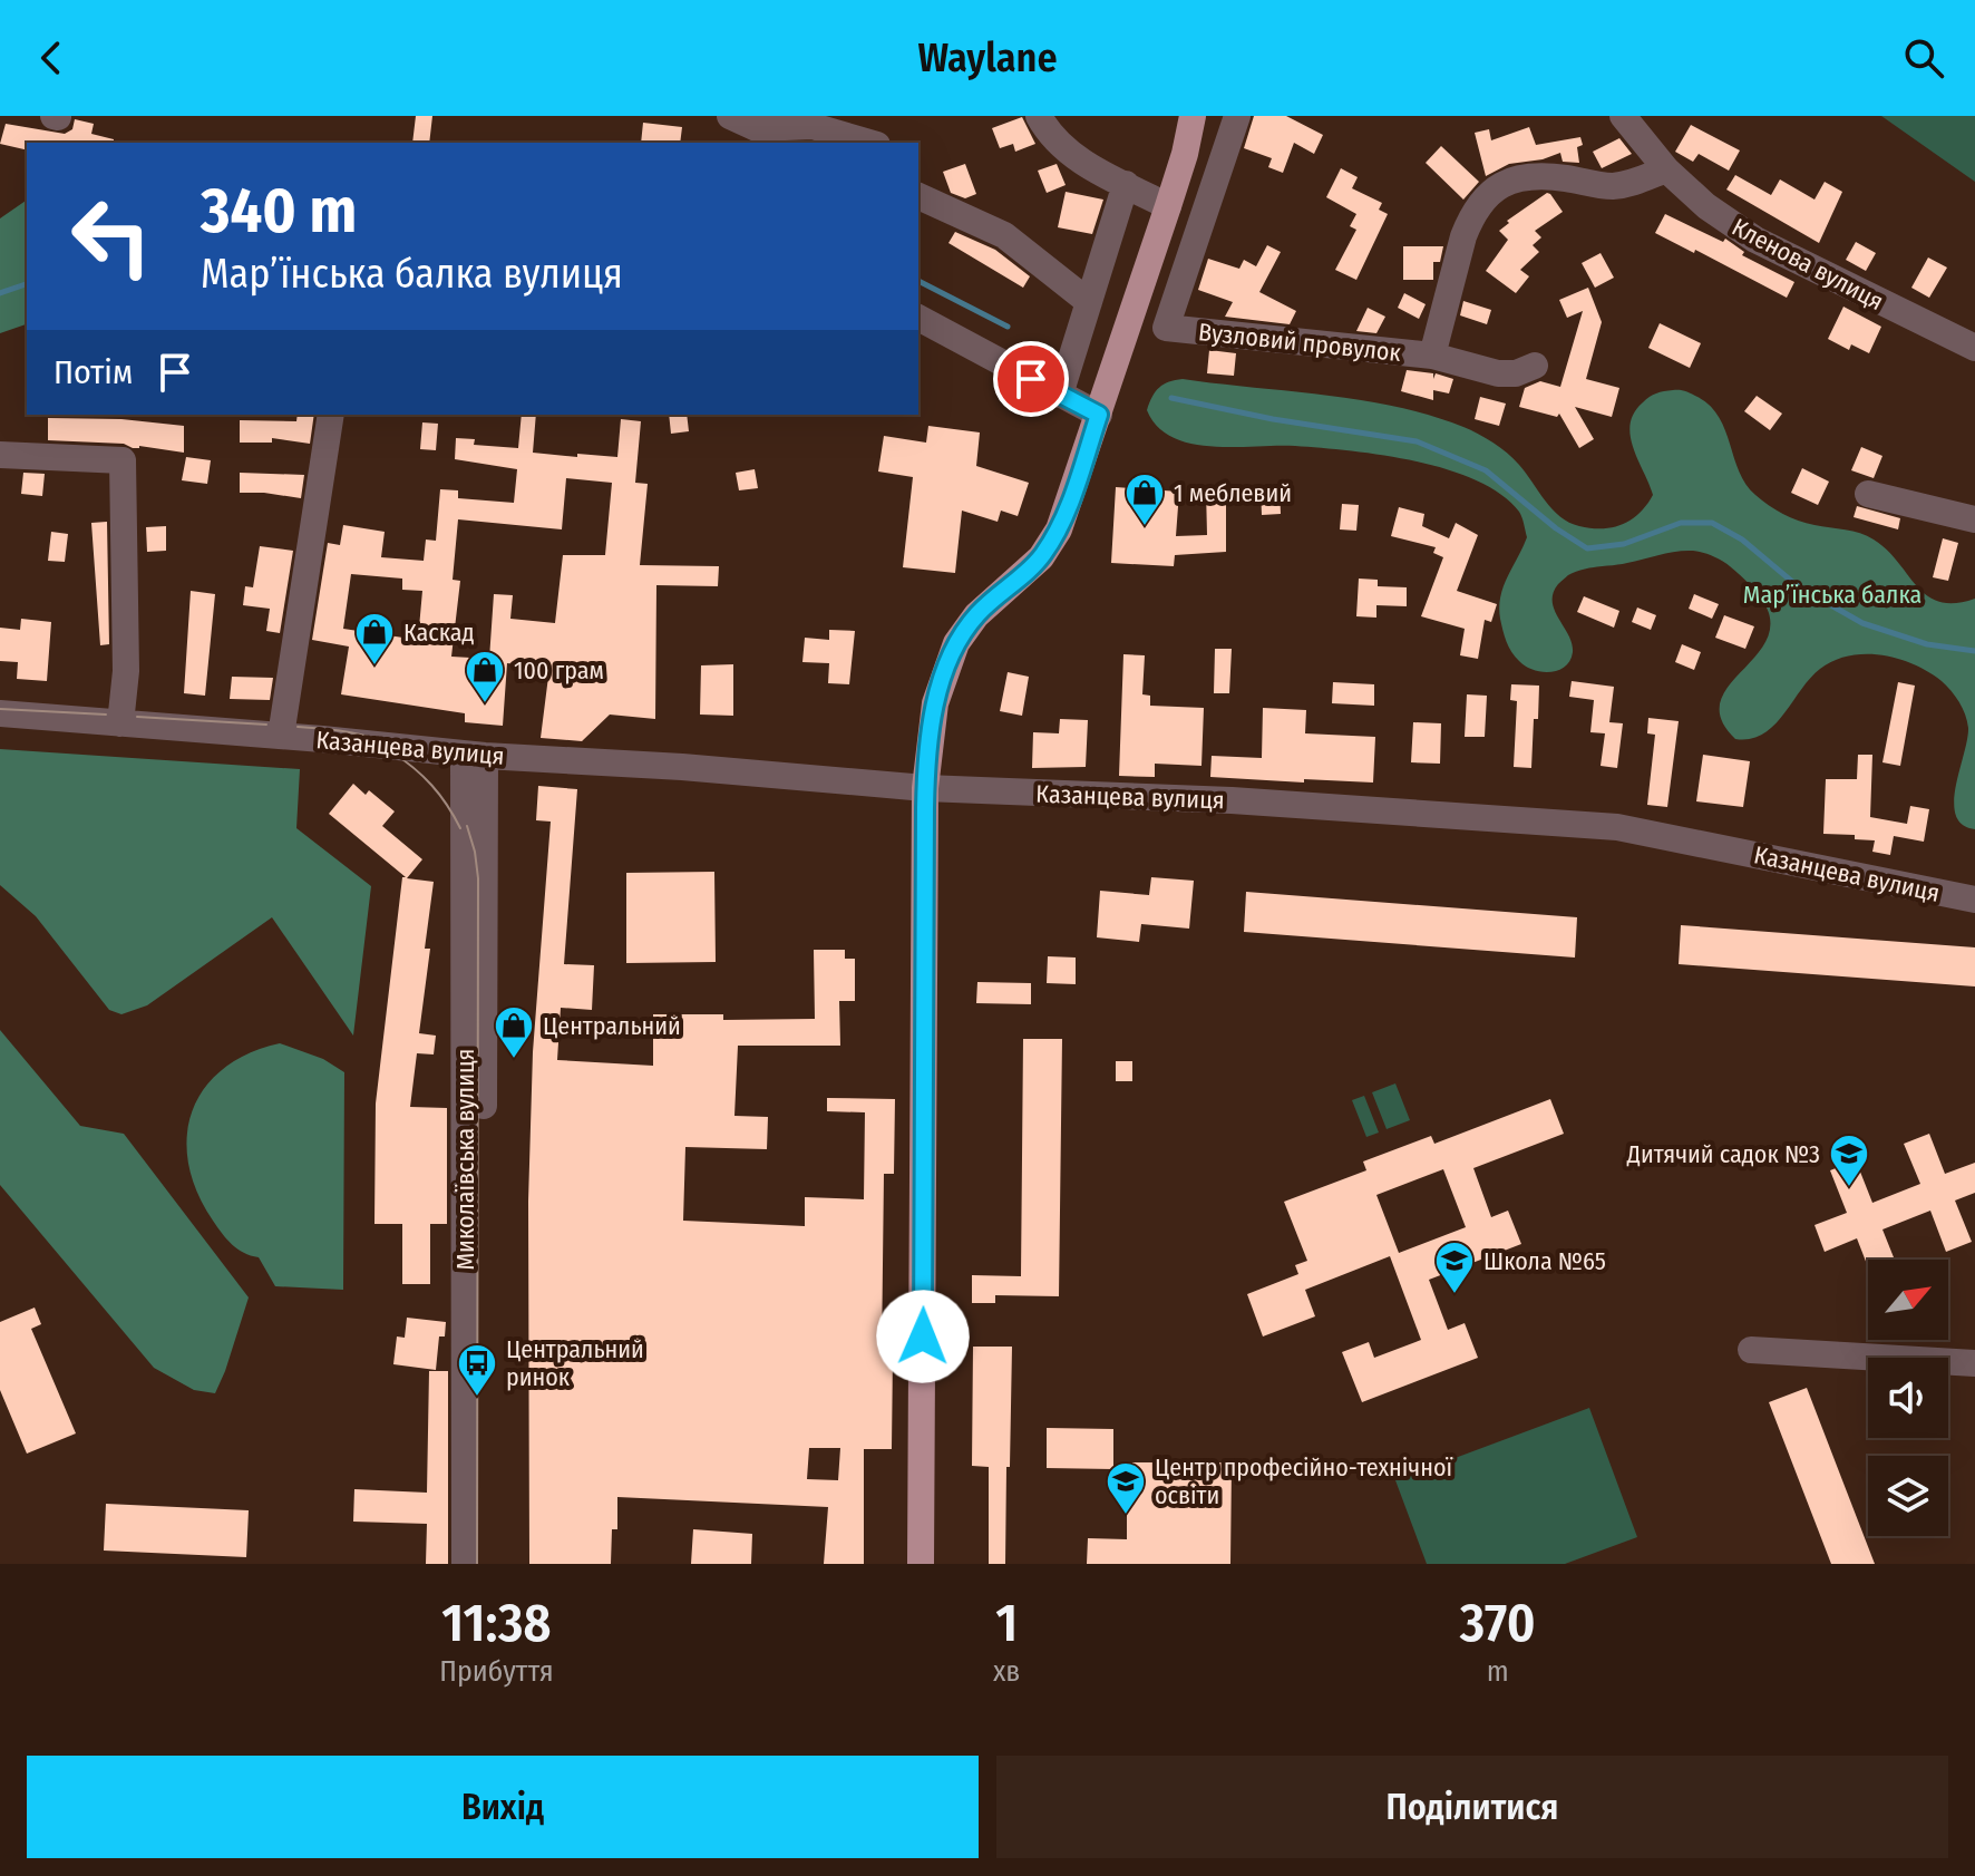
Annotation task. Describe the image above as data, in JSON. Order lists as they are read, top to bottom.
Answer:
{
  "streets": {
    "street": [
      "Кленова вулиця",
      "Вузловий провулок",
      "Казанцева вулиця",
      "Миколаївська вулиця"
    ]
  },
  "crossings": [
    ["Кленова вулиця", "Вузловий провулок"],
    ["Казанцева вулиця", "Миколаївська вулиця"]
  ],
  "parks": ["Мар’їнська балка"],
  "places": {
    "shop": [
      "1 меблевий",
      "Каскад",
      "100 грам",
      "Центральний"
    ],
    "school or university": ["Дитячий садок №3", "Школа №65", "Центр професійно-технічної освіти"],
    "bus stop": ["Центральний ринок"]
  },
  "north": "top right",
  "page": {
    "header": "Waylane",
    "turn": ["340 m", "Мар’їнська балка вулиця"],
    "then": "Потім",
    "eta": [
      "11:38",
      "Прибуття",
      "1",
      "хв",
      "370",
      "m"
    ],
    "buttons": ["Вихід", "Поділитися"]
  }
}
